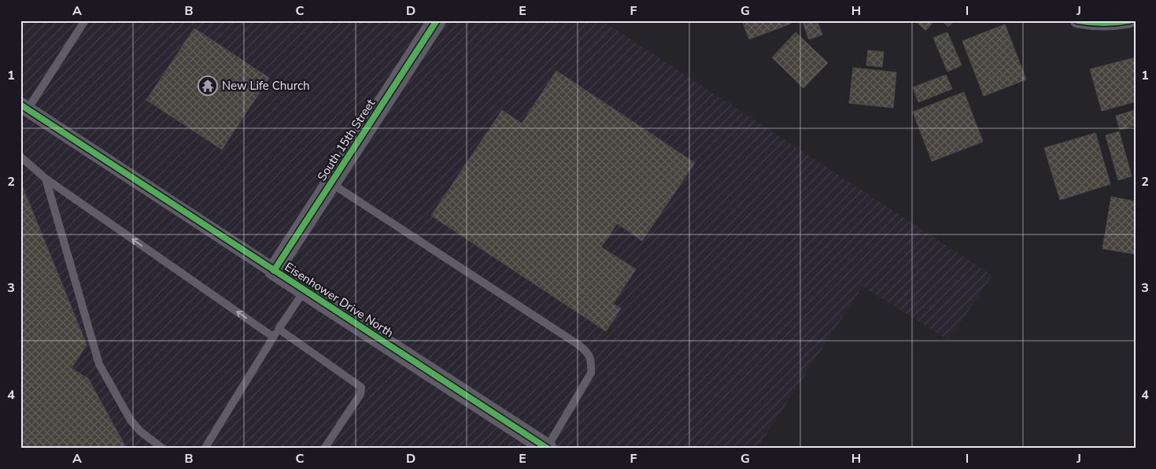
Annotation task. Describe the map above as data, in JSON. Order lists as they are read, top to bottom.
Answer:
{
  "streets": {
    "street": ["South 15th Street", "Eisenhower Drive North"]
  },
  "crossings": [
    ["South 15th Street", "Eisenhower Drive North"]
  ],
  "places": {
    "temple": ["New Life Church"]
  },
  "grid": {
    "columns": [
      "A",
      "B",
      "C",
      "D",
      "E",
      "F",
      "G",
      "H",
      "I",
      "J"
    ],
    "rows": [
      "1",
      "2",
      "3",
      "4"
    ]
  }
}
